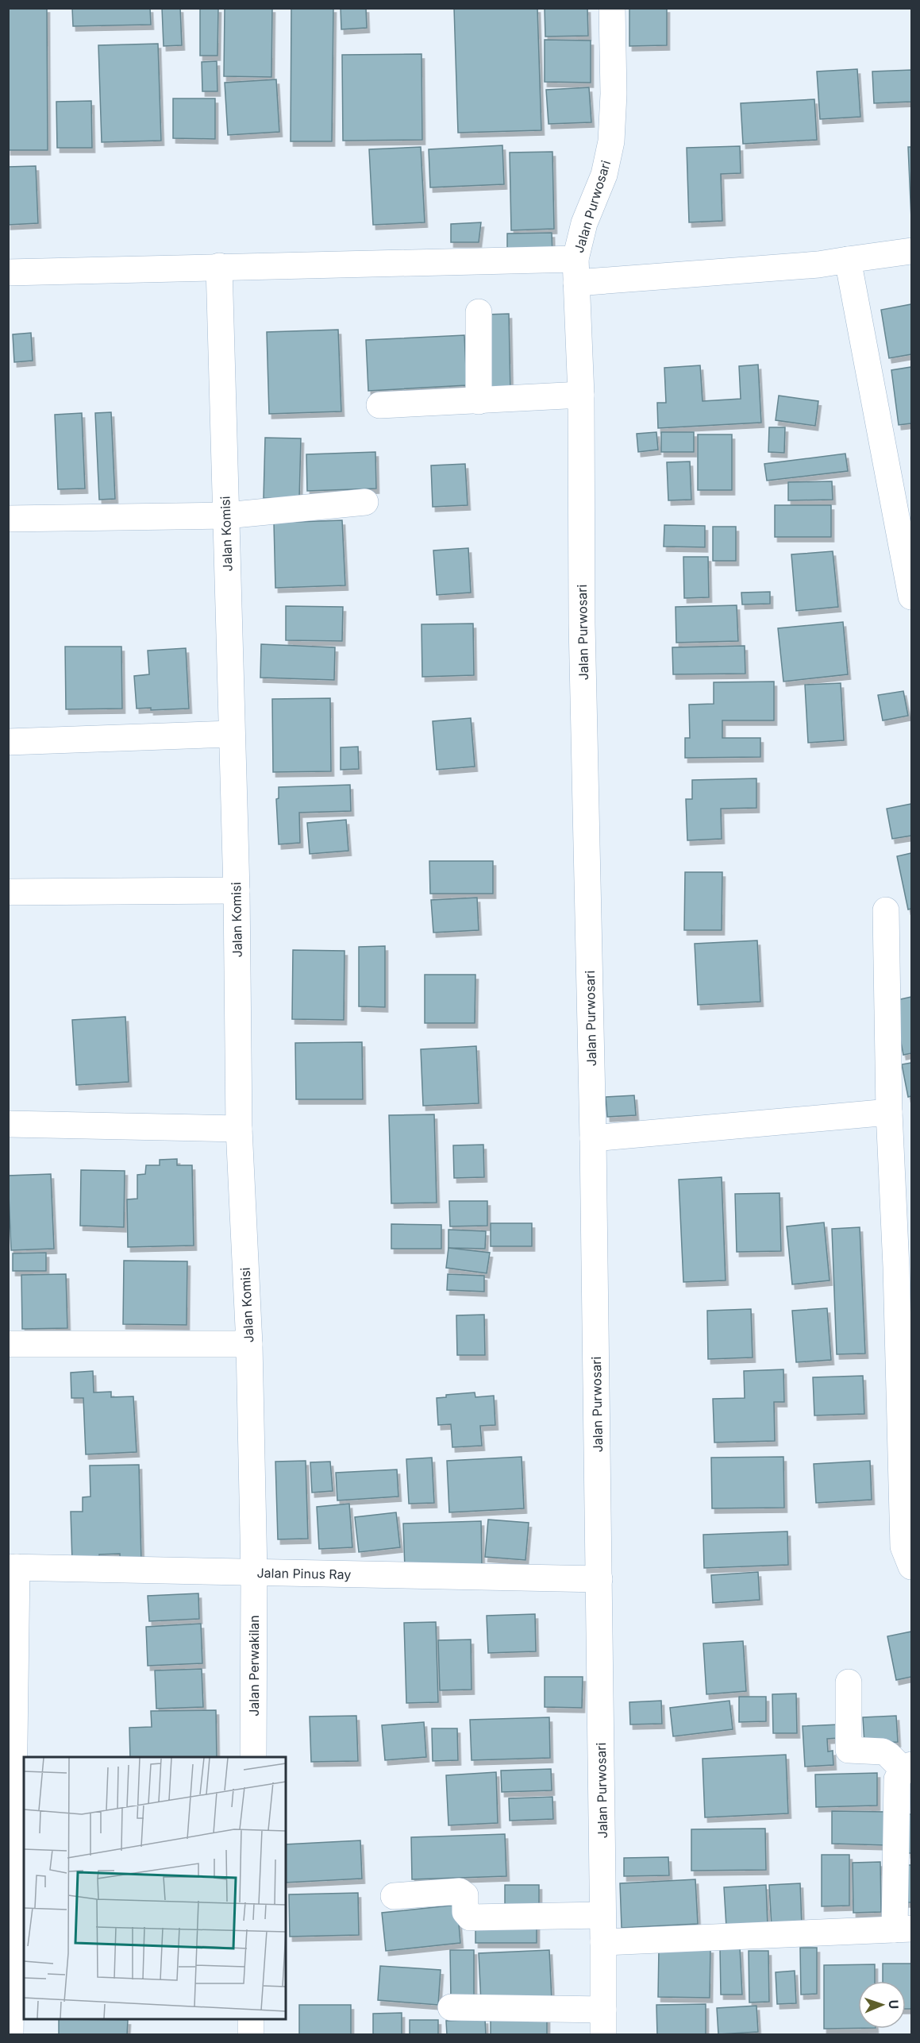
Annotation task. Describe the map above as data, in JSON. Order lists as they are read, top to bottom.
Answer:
{
  "streets": {
    "street": [
      "Jalan Purwosari",
      "Jalan Komisi",
      "Jalan Pinus Ray",
      "Jalan Perwakilan"
    ]
  },
  "crossings": [
    ["Jalan Purwosari", "Jalan Pinus Ray"],
    ["Jalan Komisi", "Jalan Pinus Ray"],
    ["Jalan Komisi", "Jalan Perwakilan"],
    ["Jalan Pinus Ray", "Jalan Perwakilan"]
  ],
  "north": "right"
}
